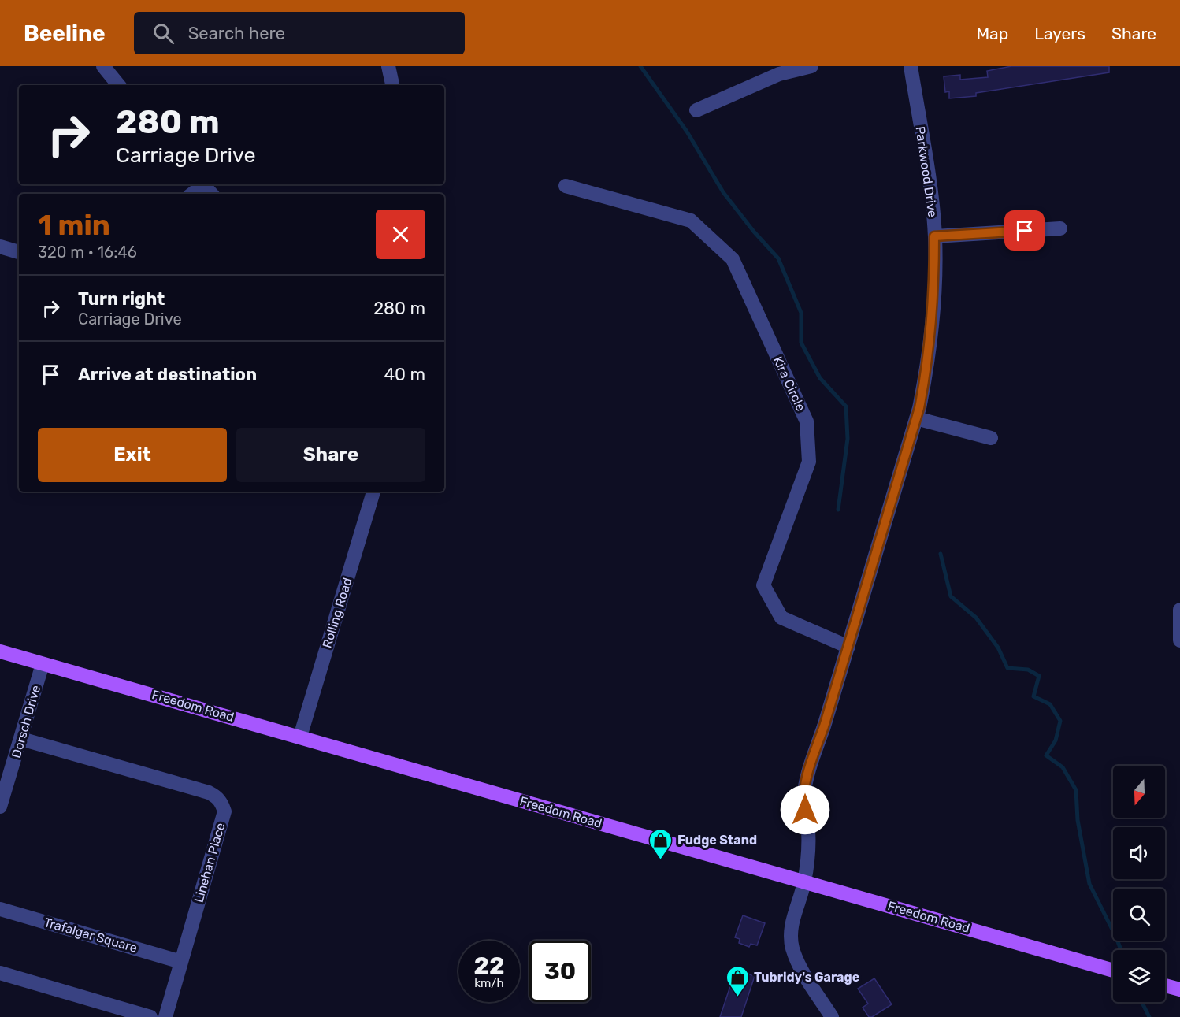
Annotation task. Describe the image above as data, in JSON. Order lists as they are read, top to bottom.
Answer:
{
  "streets": {
    "main road": ["Freedom Road"],
    "street": [
      "Parkwood Drive",
      "Kira Circle",
      "Rolling Road",
      "Dorsch Drive",
      "Linehan Place",
      "Trafalgar Square"
    ]
  },
  "crossings": [
    ["Parkwood Drive", "Kira Circle"],
    ["Parkwood Drive", "Freedom Road"],
    ["Rolling Road", "Freedom Road"],
    ["Freedom Road", "Dorsch Drive"],
    ["Dorsch Drive", "Linehan Place"],
    ["Linehan Place", "Trafalgar Square"]
  ],
  "places": {
    "shop": ["Fudge Stand", "Tubridy's Garage"]
  },
  "north": "bottom",
  "page": {
    "header": "Beeline",
    "search": "Search here",
    "nav": ["Map", "Layers", "Share"],
    "turn": ["280 m", "Carriage Drive"],
    "heading": ["1 min", "320 m · 16:46"],
    "list": [
      {
        "name": "Turn right",
        "note": "Carriage Drive",
        "value": "280 m"
      },
      {
        "name": "Arrive at destination",
        "value": "40 m"
      }
    ],
    "buttons": ["Exit", "Share"],
    "speed": "22 km/h",
    "limit": "30"
  }
}
